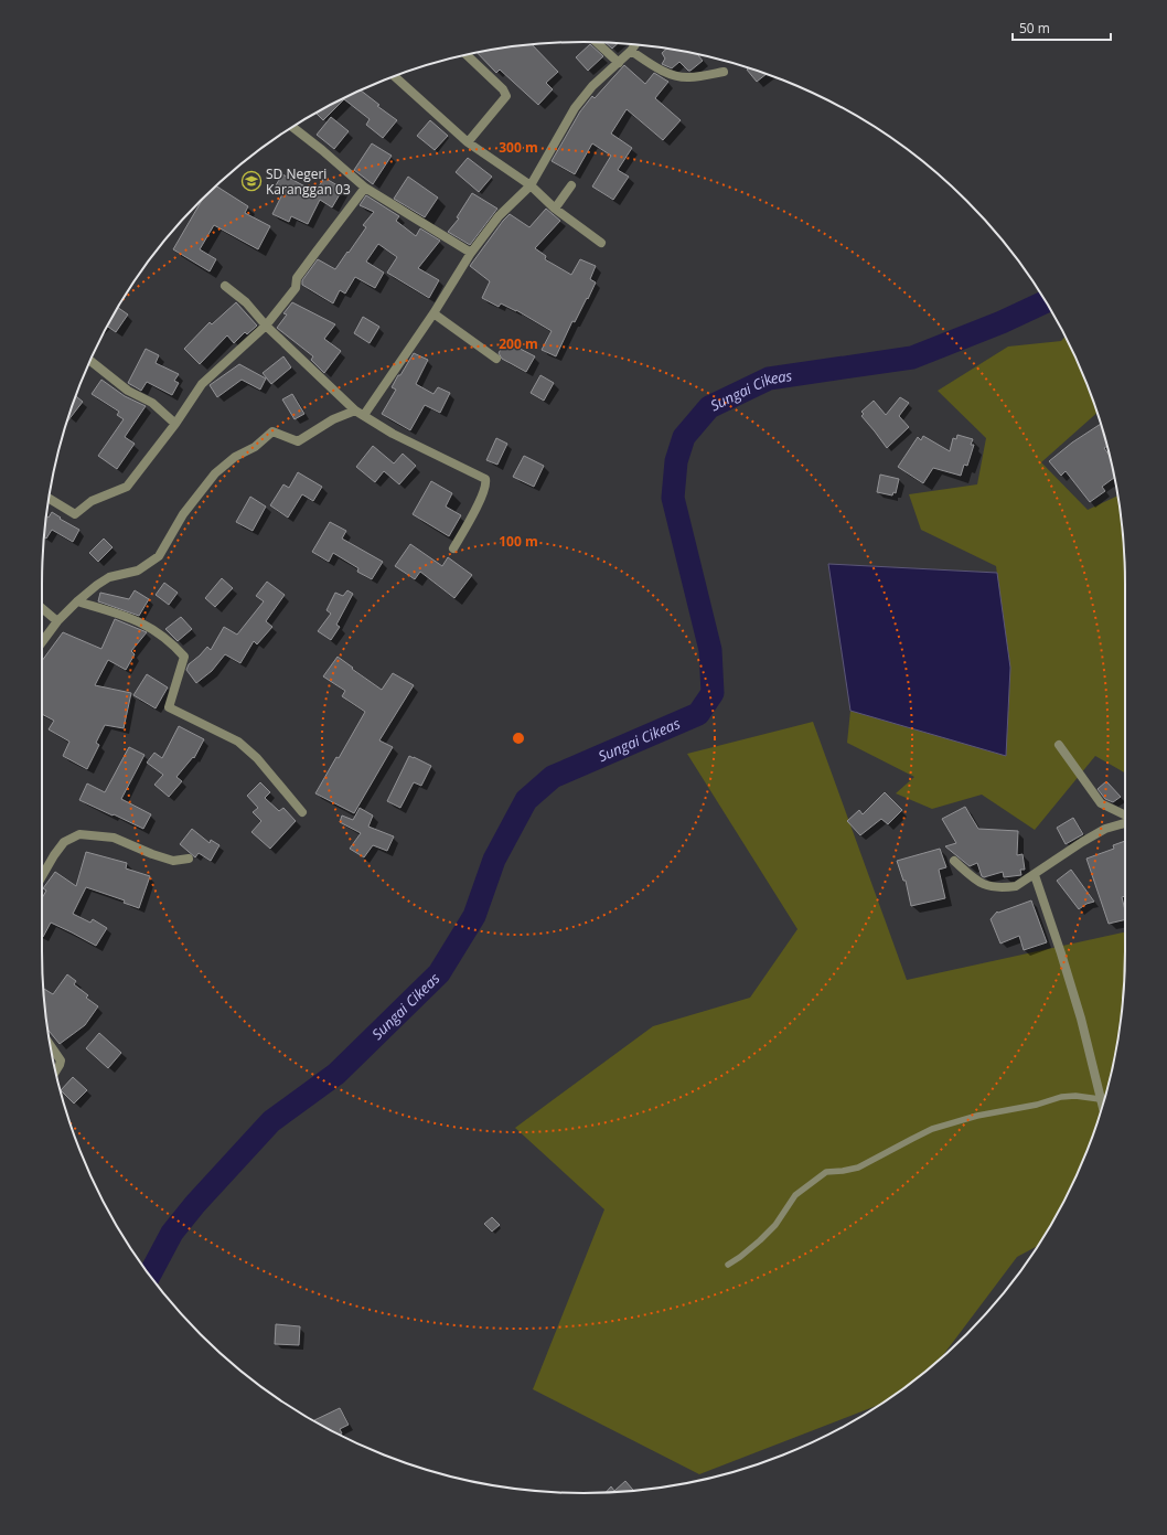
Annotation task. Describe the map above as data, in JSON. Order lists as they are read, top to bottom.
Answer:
{
  "water": ["Sungai Cikeas"],
  "places": {
    "school or university": ["SD Negeri Karanggan 03"]
  },
  "scale_bar": "50 m",
  "rings": ["300 m", "200 m", "100 m"]
}
